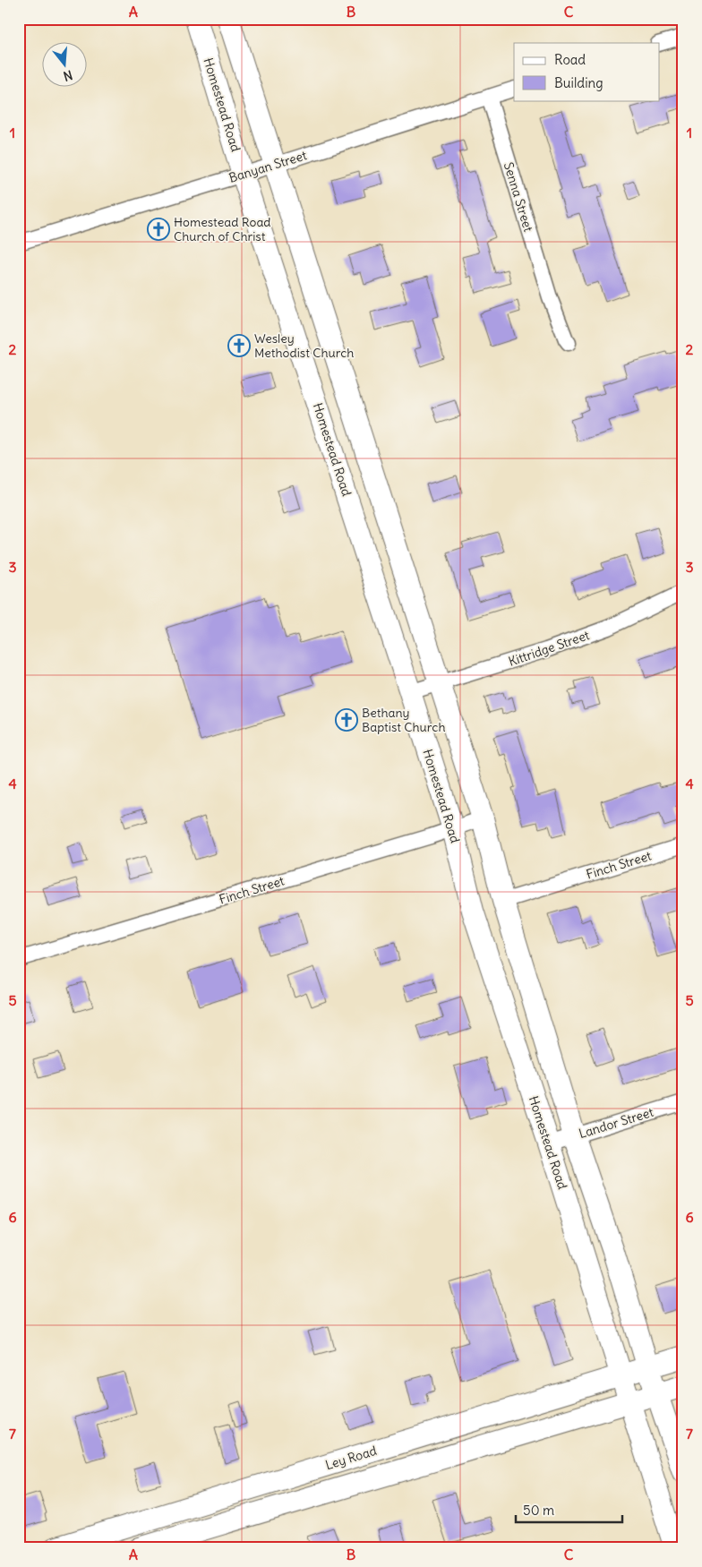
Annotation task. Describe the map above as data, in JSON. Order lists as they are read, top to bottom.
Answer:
{
  "streets": {
    "main road": ["Homestead Road", "Ley Road"],
    "street": [
      "Banyan Street",
      "Senna Street",
      "Kittridge Street",
      "Finch Street",
      "Landor Street"
    ]
  },
  "crossings": [
    ["Homestead Road", "Banyan Street"],
    ["Homestead Road", "Kittridge Street"],
    ["Homestead Road", "Finch Street"],
    ["Homestead Road", "Landor Street"],
    ["Homestead Road", "Ley Road"],
    ["Banyan Street", "Senna Street"]
  ],
  "places": {
    "church": ["Homestead Road Church of Christ", "Wesley Methodist Church", "Bethany Baptist Church"]
  },
  "legend": ["Road", "Building"],
  "scale_bar": "50 m",
  "north": "bottom",
  "grid": {
    "columns": ["A", "B", "C"],
    "rows": [
      "1",
      "2",
      "3",
      "4",
      "5",
      "6",
      "7"
    ]
  }
}
